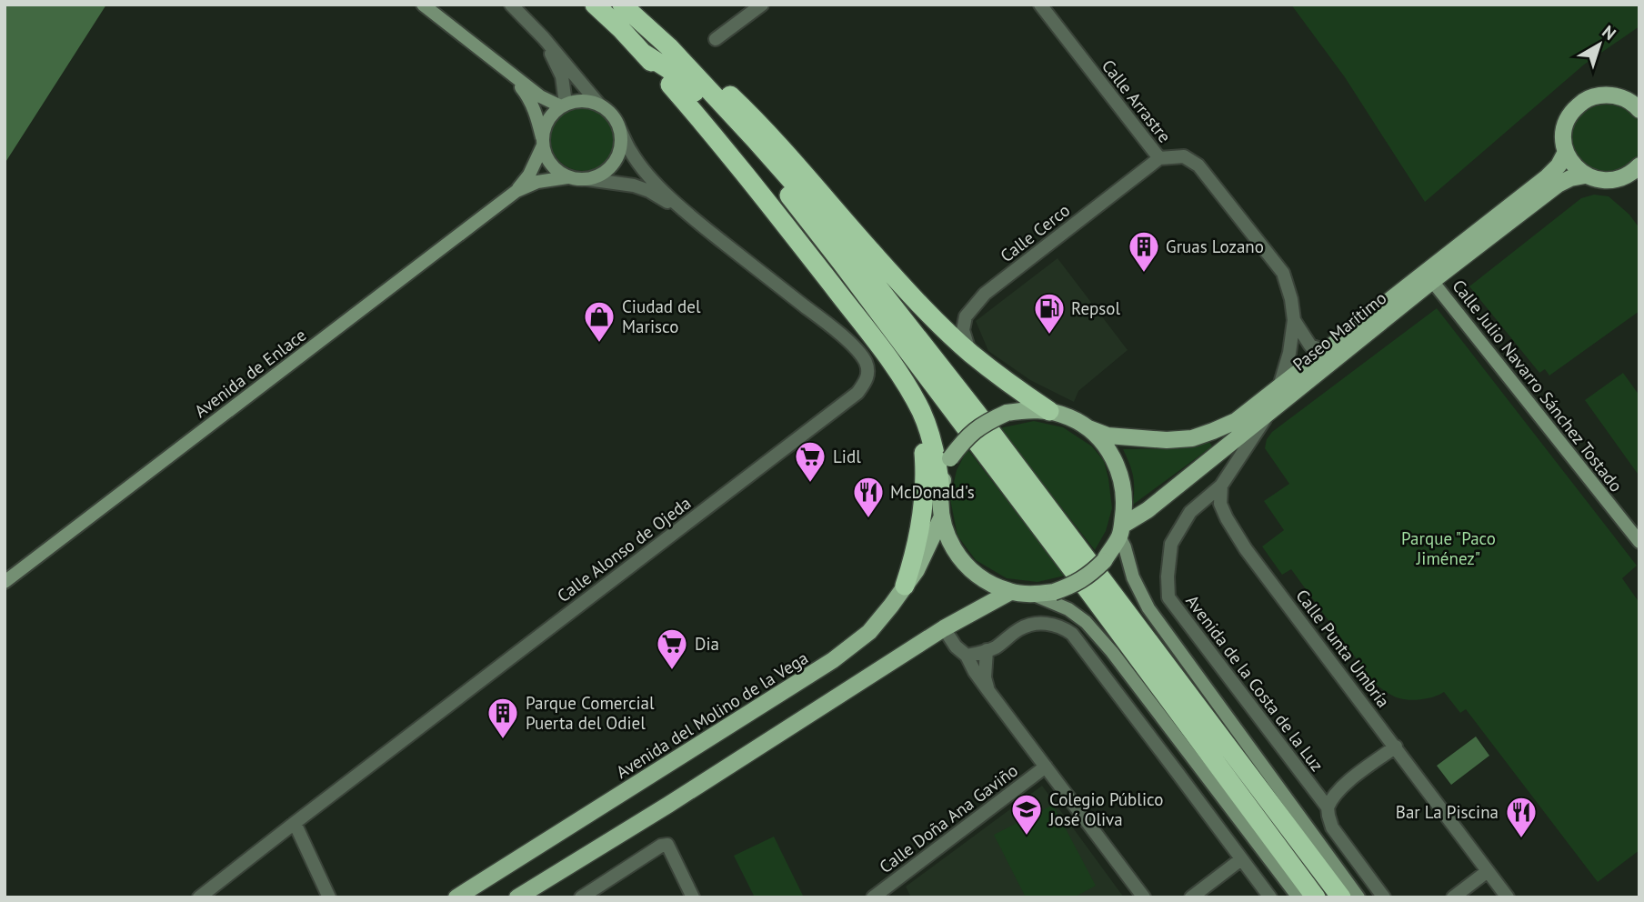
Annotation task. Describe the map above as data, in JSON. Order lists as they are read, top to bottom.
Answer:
{
  "streets": {
    "main road": ["Paseo Marítimo", "Avenida del Molino de la Vega"],
    "street": [
      "Calle Arrastre",
      "Calle Cerco",
      "Avenida de Enlace",
      "Calle Julio Navarro Sánchez Tostado",
      "Calle Alonso de Ojeda",
      "Calle Punta Umbría",
      "Avenida de la Costa de la Luz",
      "Calle Doña Ana Gaviño"
    ]
  },
  "crossings": [
    ["Calle Arrastre", "Calle Cerco"],
    ["Calle Arrastre", "Paseo Marítimo"],
    ["Paseo Marítimo", "Calle Julio Navarro Sánchez Tostado"],
    ["Paseo Marítimo", "Avenida del Molino de la Vega"],
    ["Avenida de Enlace", "Calle Alonso de Ojeda"],
    ["Calle Punta Umbría", "Avenida de la Costa de la Luz"]
  ],
  "parks": ["Parque \"Paco Jiménez\""],
  "places": {
    "building": ["Gruas Lozano", "Parque Comercial Puerta del Odiel"],
    "fuel station": ["Repsol"],
    "shop": ["Ciudad del Marisco"],
    "supermarket": ["Lidl", "Dia"],
    "restaurant": ["McDonald's", "Bar La Piscina"],
    "school or university": ["Colegio Público José Oliva"]
  },
  "north": "top right"
}
